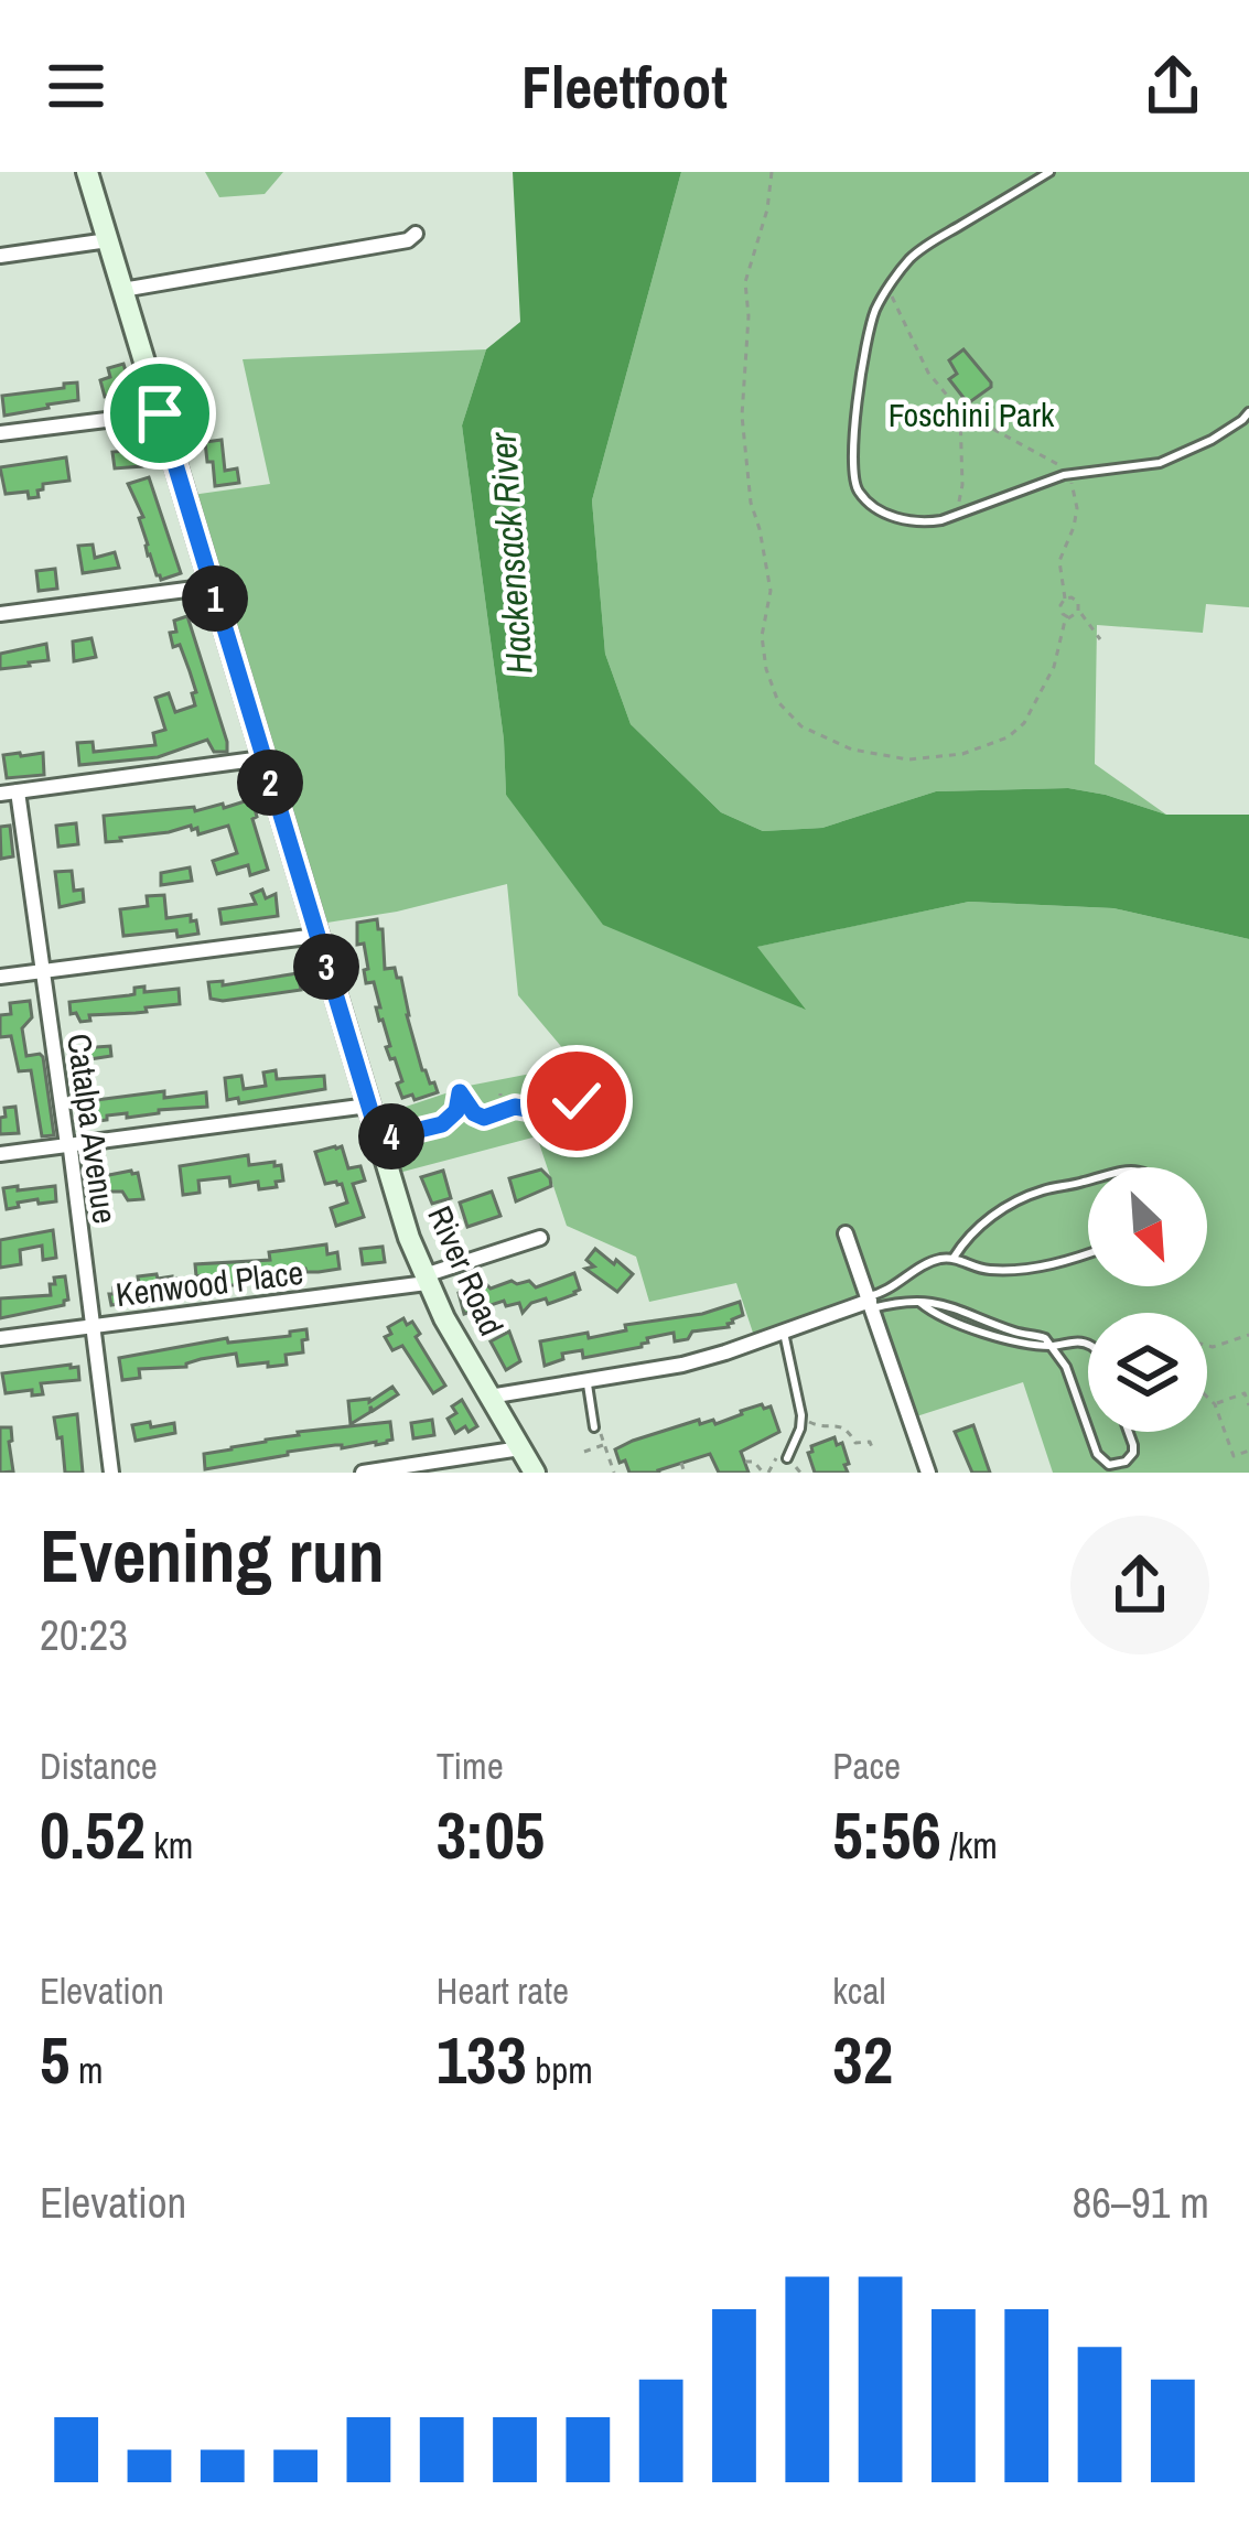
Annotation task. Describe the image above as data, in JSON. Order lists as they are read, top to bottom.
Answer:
{
  "streets": {
    "main road": ["River Road"],
    "street": ["Catalpa Avenue", "Kenwood Place"]
  },
  "crossings": [
    ["Catalpa Avenue", "Kenwood Place"],
    ["River Road", "Kenwood Place"]
  ],
  "water": ["Hackensack River"],
  "parks": ["Foschini Park"],
  "north": "bottom right",
  "page": {
    "header": "Fleetfoot",
    "pins": [
      "1",
      "2",
      "3",
      "4"
    ],
    "heading": ["Evening run", "20:23"],
    "stats": [
      ["Distance", "0.52 km"],
      ["Time", "3:05"],
      ["Pace", "5:56 /km"],
      ["Elevation", "5 m"],
      ["Heart rate", "133 bpm"],
      ["kcal", "32"]
    ],
    "chart": ["Elevation", "86–91 m"]
  }
}
